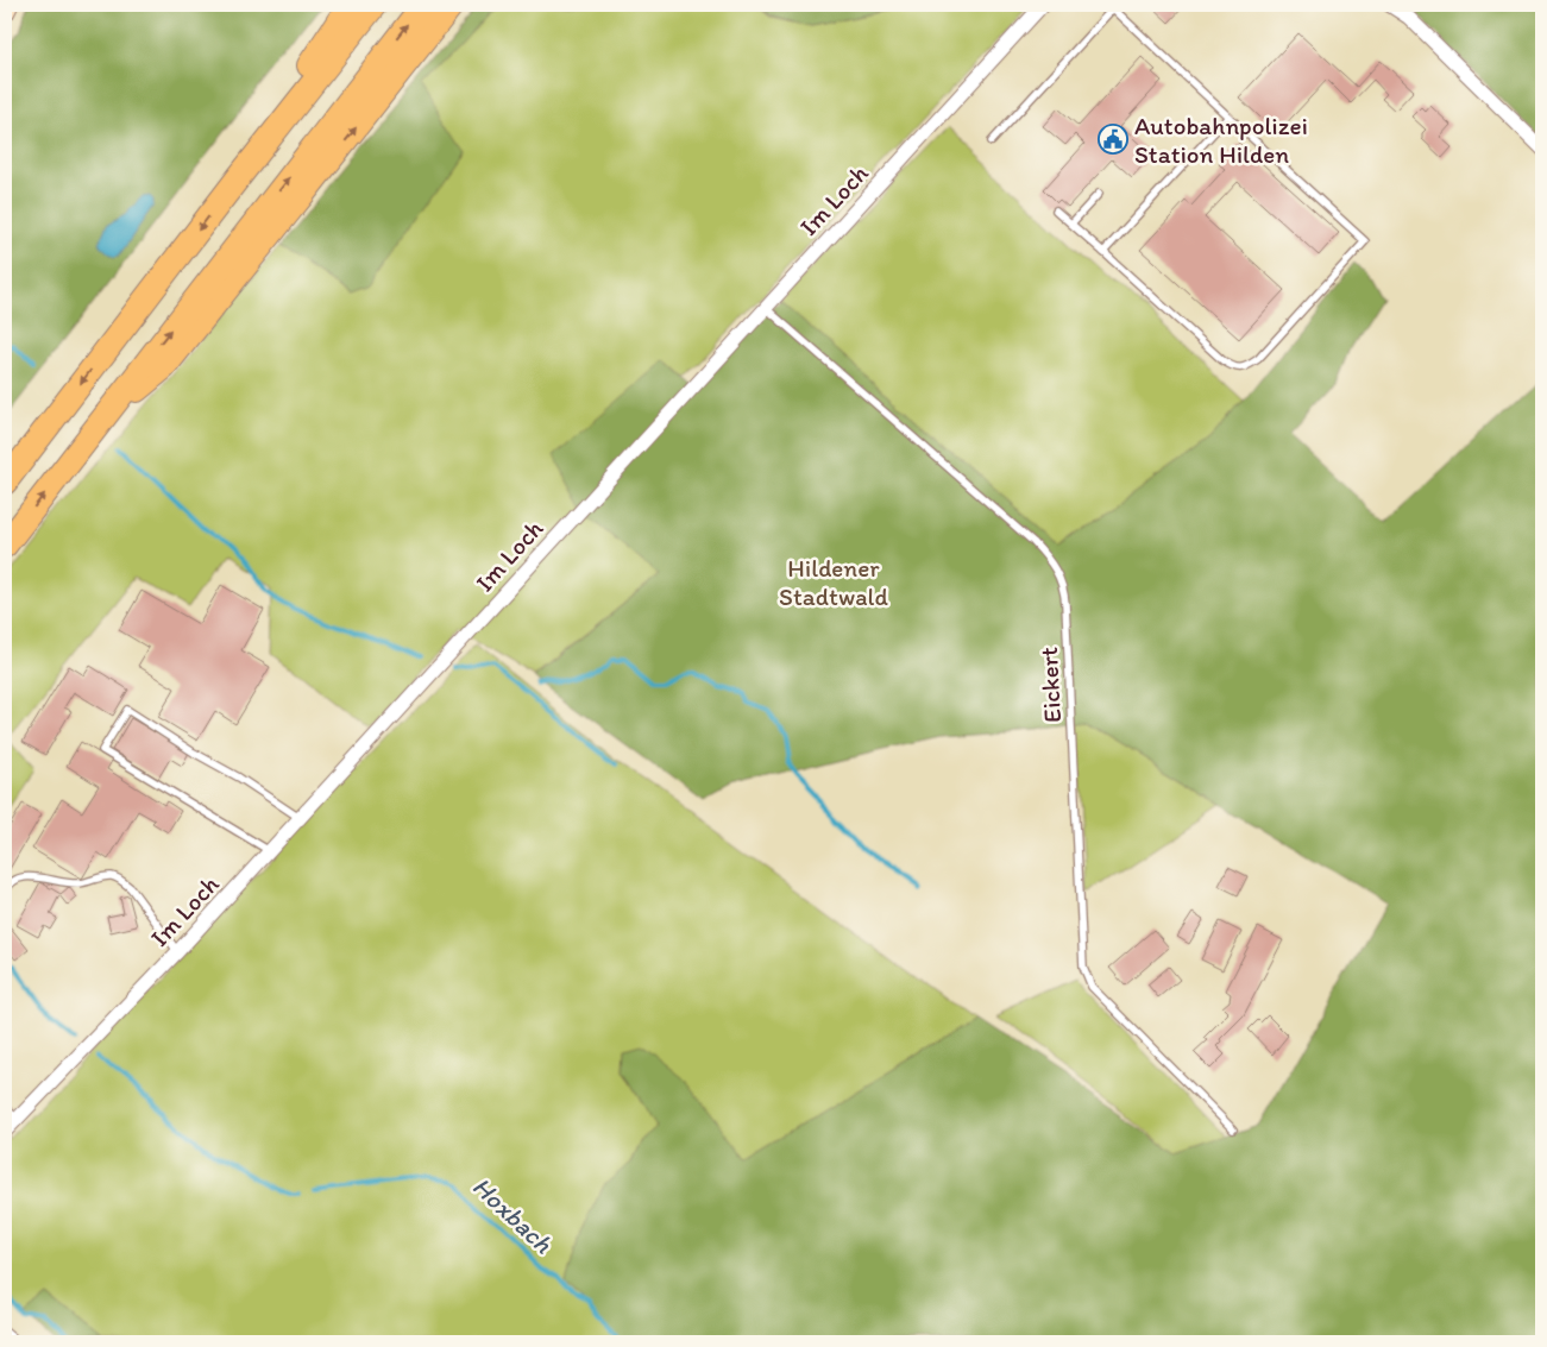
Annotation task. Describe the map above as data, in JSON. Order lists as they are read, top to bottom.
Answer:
{
  "streets": {
    "street": ["Im Loch"],
    "lane": ["Eickert"]
  },
  "crossings": [
    ["Im Loch", "Eickert"]
  ],
  "water": ["Hoxbach"],
  "parks": ["Hildener Stadtwald"],
  "places": {
    "public building": ["Autobahnpolizei Station Hilden"]
  }
}
